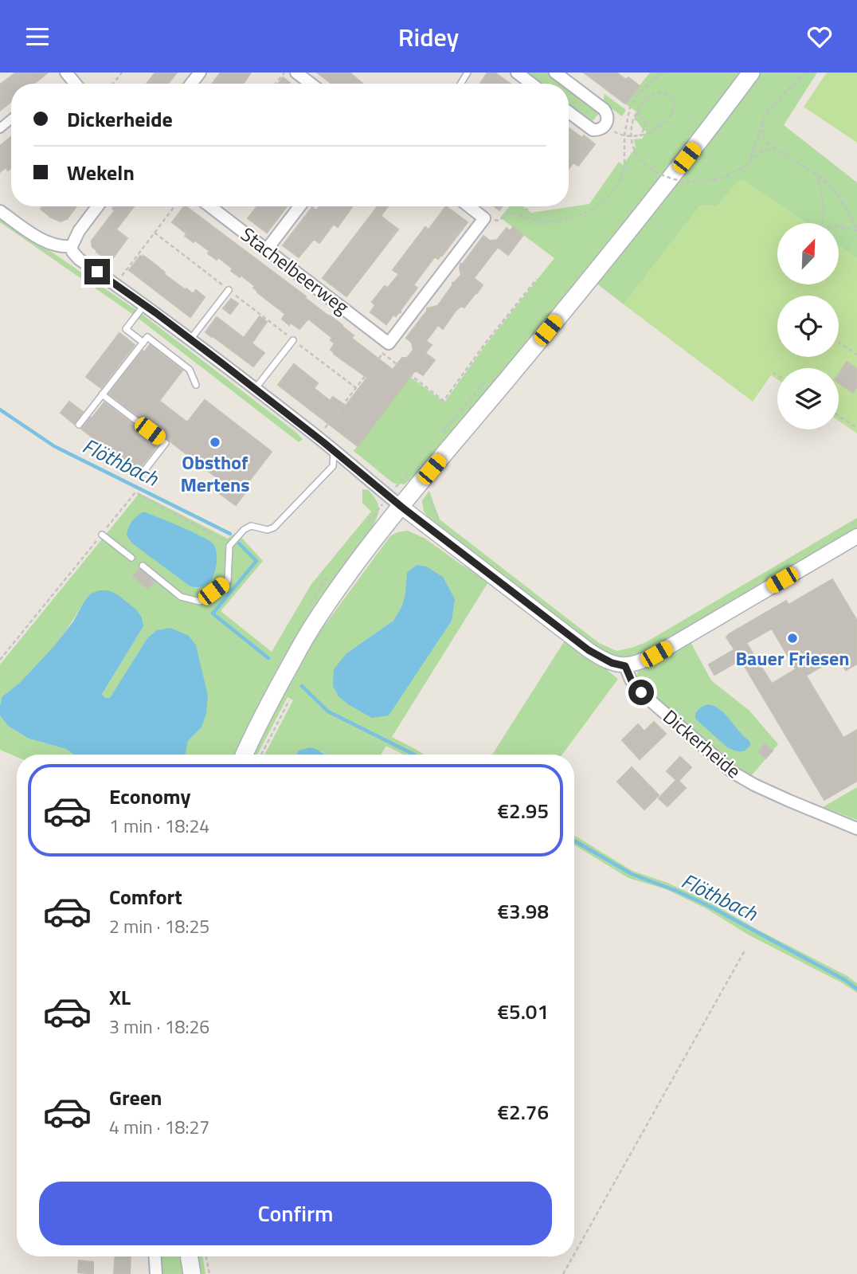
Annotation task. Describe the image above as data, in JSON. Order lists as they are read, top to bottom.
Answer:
{
  "streets": {
    "street": ["Stachelbeerweg", "Dickerheide"]
  },
  "water": ["Flöthbach"],
  "places": ["Obsthof Mertens", "Bauer Friesen"],
  "north": "top right",
  "page": {
    "header": "Ridey",
    "banner": ["Dickerheide", "Wekeln"],
    "list": [
      {
        "name": "Economy",
        "note": "1 min · 18:24",
        "value": "€2.95"
      },
      {
        "name": "Comfort",
        "note": "2 min · 18:25",
        "value": "€3.98"
      },
      {
        "name": "XL",
        "note": "3 min · 18:26",
        "value": "€5.01"
      },
      {
        "name": "Green",
        "note": "4 min · 18:27",
        "value": "€2.76"
      }
    ],
    "buttons": "Confirm"
  }
}
